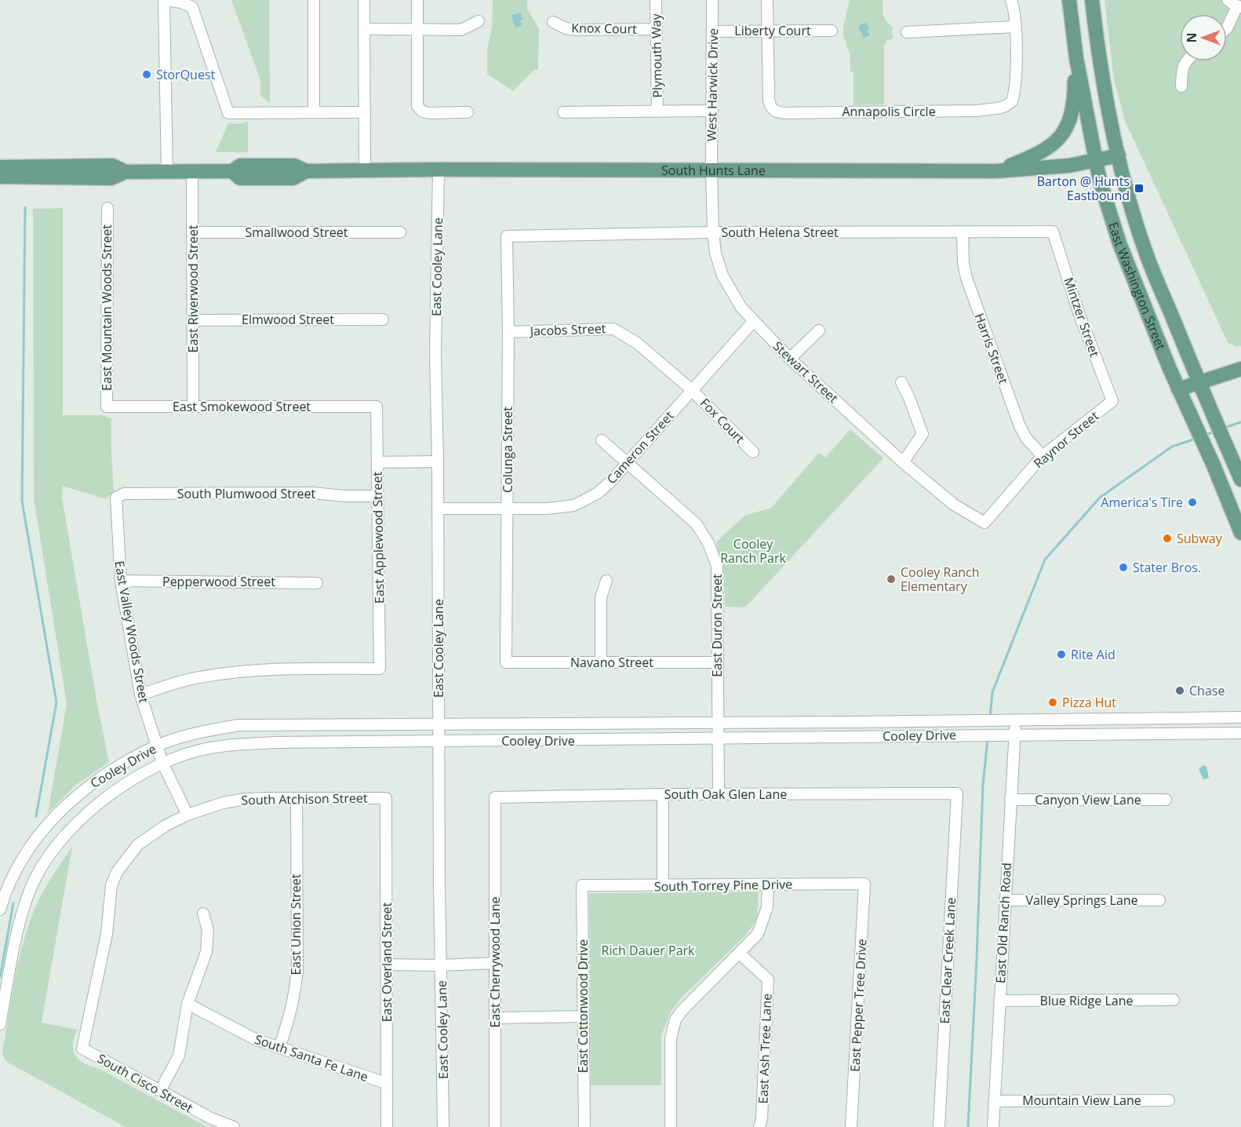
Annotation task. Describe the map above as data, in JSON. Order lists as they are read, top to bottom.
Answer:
{
  "streets": {
    "main road": ["South Hunts Lane", "East Washington Street"],
    "street": [
      "Knox Court",
      "Liberty Court",
      "Plymouth Way",
      "West Harwick Drive",
      "Annapolis Circle",
      "Smallwood Street",
      "South Helena Street",
      "East Cooley Lane",
      "East Riverwood Street",
      "East Mountain Woods Street",
      "Mintzer Street",
      "Elmwood Street",
      "Jacobs Street",
      "Harris Street",
      "Stewart Street",
      "East Smokewood Street",
      "Fox Court",
      "Raynor Street",
      "Cameron Street",
      "Colunga Street",
      "South Plumwood Street",
      "East Applewood Street",
      "Pepperwood Street",
      "East Duron Street",
      "East Valley Woods Street",
      "Navano Street",
      "Cooley Drive",
      "South Oak Glen Lane",
      "South Atchison Street",
      "Canyon View Lane",
      "South Torrey Pine Drive",
      "Valley Springs Lane",
      "East Old Ranch Road",
      "East Union Street",
      "East Clear Creek Lane",
      "East Overland Street",
      "East Cherrywood Lane",
      "Blue Ridge Lane",
      "East Pepper Tree Drive",
      "East Cottonwood Drive",
      "East Ash Tree Lane",
      "South Santa Fe Lane",
      "South Cisco Street",
      "Mountain View Lane"
    ]
  },
  "crossings": [
    ["Knox Court", "Plymouth Way"],
    ["Liberty Court", "West Harwick Drive"],
    ["Liberty Court", "Annapolis Circle"],
    ["West Harwick Drive", "South Hunts Lane"],
    ["West Harwick Drive", "Stewart Street"],
    ["South Hunts Lane", "East Cooley Lane"],
    ["South Hunts Lane", "East Washington Street"],
    ["South Hunts Lane", "East Riverwood Street"],
    ["South Hunts Lane", "Stewart Street"],
    ["Smallwood Street", "East Riverwood Street"],
    ["South Helena Street", "Mintzer Street"],
    ["South Helena Street", "Harris Street"],
    ["South Helena Street", "Stewart Street"],
    ["South Helena Street", "Colunga Street"],
    ["East Cooley Lane", "Cameron Street"],
    ["East Cooley Lane", "Cooley Drive"],
    ["East Riverwood Street", "Elmwood Street"],
    ["East Riverwood Street", "East Smokewood Street"],
    ["East Mountain Woods Street", "East Smokewood Street"],
    ["Mintzer Street", "Raynor Street"],
    ["Jacobs Street", "Fox Court"],
    ["Jacobs Street", "Cameron Street"],
    ["Jacobs Street", "Colunga Street"],
    ["Harris Street", "Raynor Street"],
    ["Stewart Street", "Raynor Street"],
    ["Stewart Street", "Cameron Street"],
    ["East Smokewood Street", "East Applewood Street"],
    ["Fox Court", "Cameron Street"],
    ["Cameron Street", "Colunga Street"],
    ["Cameron Street", "East Duron Street"],
    ["Colunga Street", "Navano Street"],
    ["South Plumwood Street", "East Applewood Street"],
    ["South Plumwood Street", "East Valley Woods Street"],
    ["East Applewood Street", "East Valley Woods Street"],
    ["Pepperwood Street", "East Valley Woods Street"],
    ["East Duron Street", "Navano Street"],
    ["East Duron Street", "Cooley Drive"],
    ["East Duron Street", "South Oak Glen Lane"],
    ["East Valley Woods Street", "Cooley Drive"],
    ["East Valley Woods Street", "South Atchison Street"],
    ["Cooley Drive", "East Old Ranch Road"],
    ["South Oak Glen Lane", "East Clear Creek Lane"],
    ["South Oak Glen Lane", "East Cherrywood Lane"],
    ["South Atchison Street", "East Union Street"],
    ["South Atchison Street", "East Overland Street"],
    ["South Atchison Street", "South Cisco Street"],
    ["Canyon View Lane", "East Old Ranch Road"],
    ["South Torrey Pine Drive", "East Pepper Tree Drive"],
    ["South Torrey Pine Drive", "East Cottonwood Drive"],
    ["Valley Springs Lane", "East Old Ranch Road"],
    ["East Old Ranch Road", "Blue Ridge Lane"],
    ["East Old Ranch Road", "Mountain View Lane"],
    ["East Union Street", "South Santa Fe Lane"],
    ["East Overland Street", "South Santa Fe Lane"]
  ],
  "parks": ["Cooley Ranch Park", "Rich Dauer Park"],
  "places": {
    "other": [
      "StorQuest",
      "America's Tire",
      "Subway",
      "Stater Bros.",
      "Cooley Ranch Elementary",
      "Rite Aid",
      "Chase",
      "Pizza Hut"
    ],
    "transit": ["Barton @ Hunts Eastbound"]
  },
  "north": "left"
}
